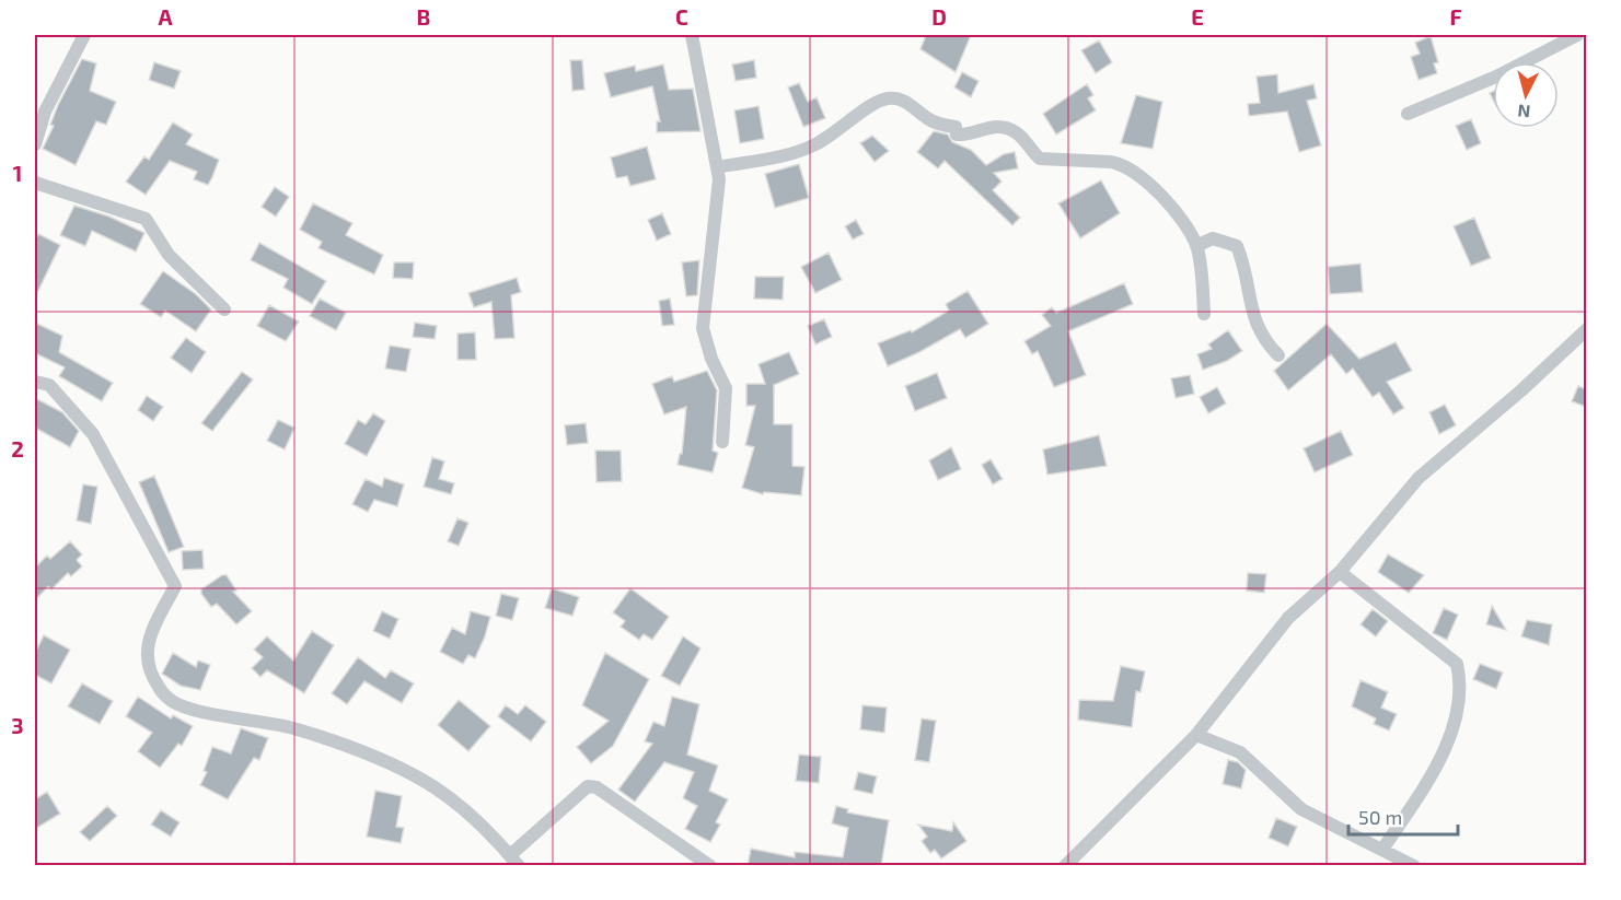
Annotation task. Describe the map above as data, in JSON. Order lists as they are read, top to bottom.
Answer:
{
  "scale_bar": "50 m",
  "north": "bottom",
  "grid": {
    "columns": [
      "A",
      "B",
      "C",
      "D",
      "E",
      "F"
    ],
    "rows": ["1", "2", "3"]
  }
}
